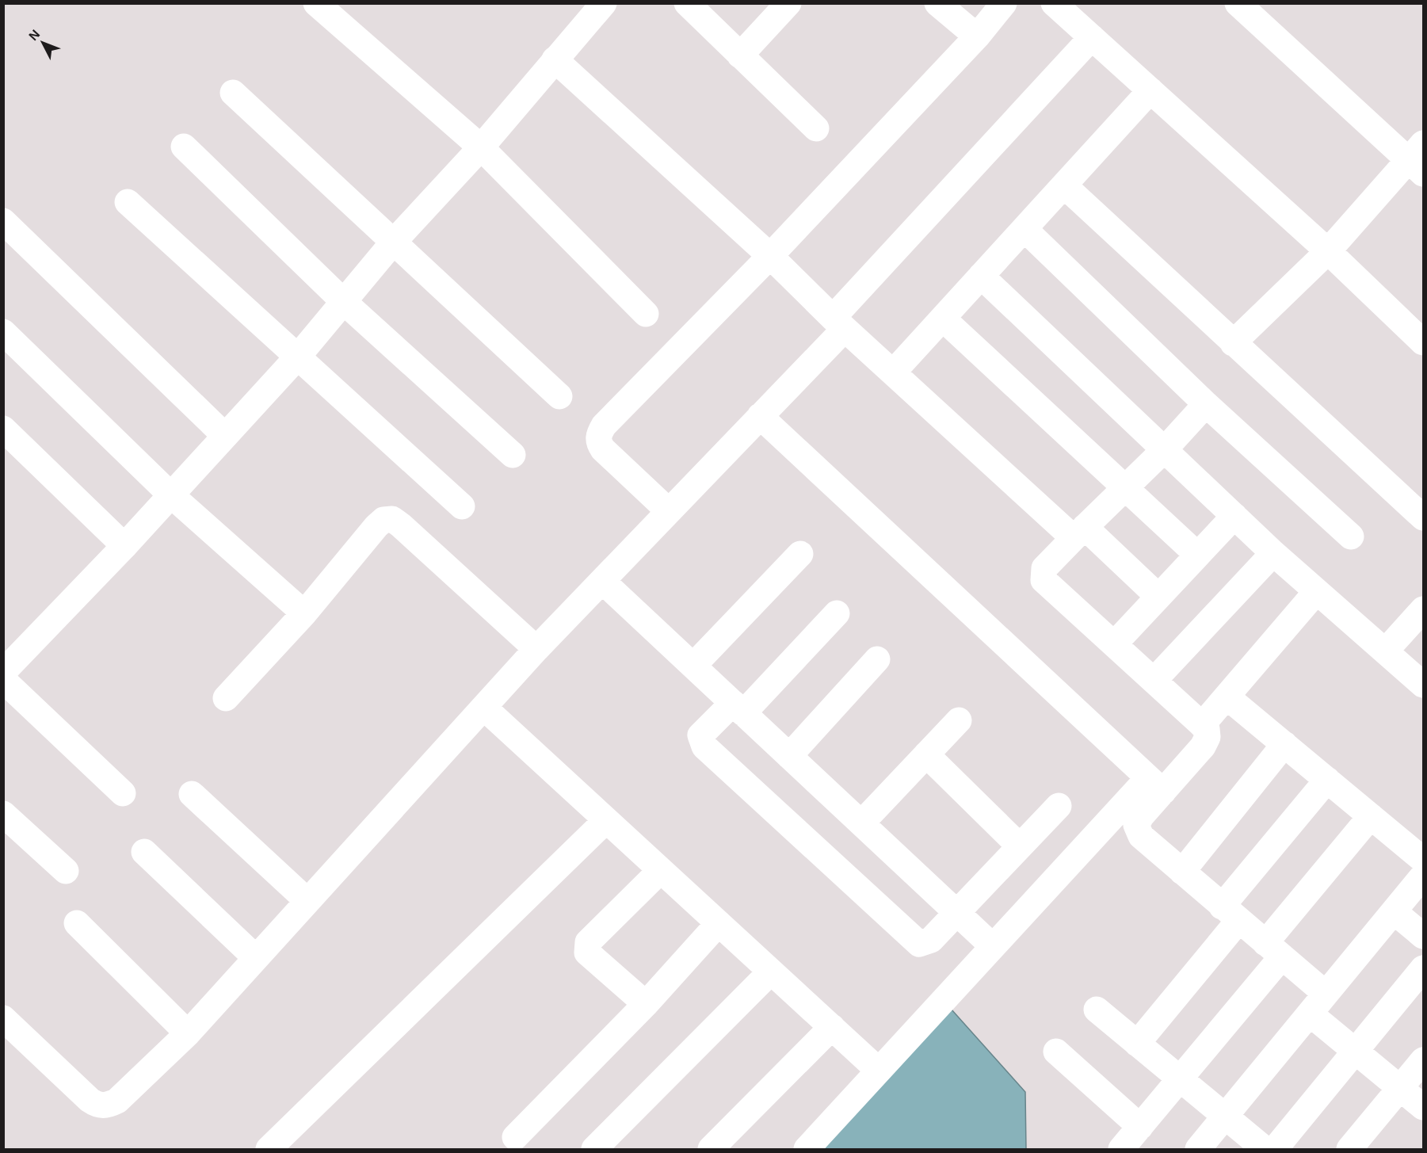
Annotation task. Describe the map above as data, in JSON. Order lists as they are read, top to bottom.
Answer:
{
  "north": "top left"
}
